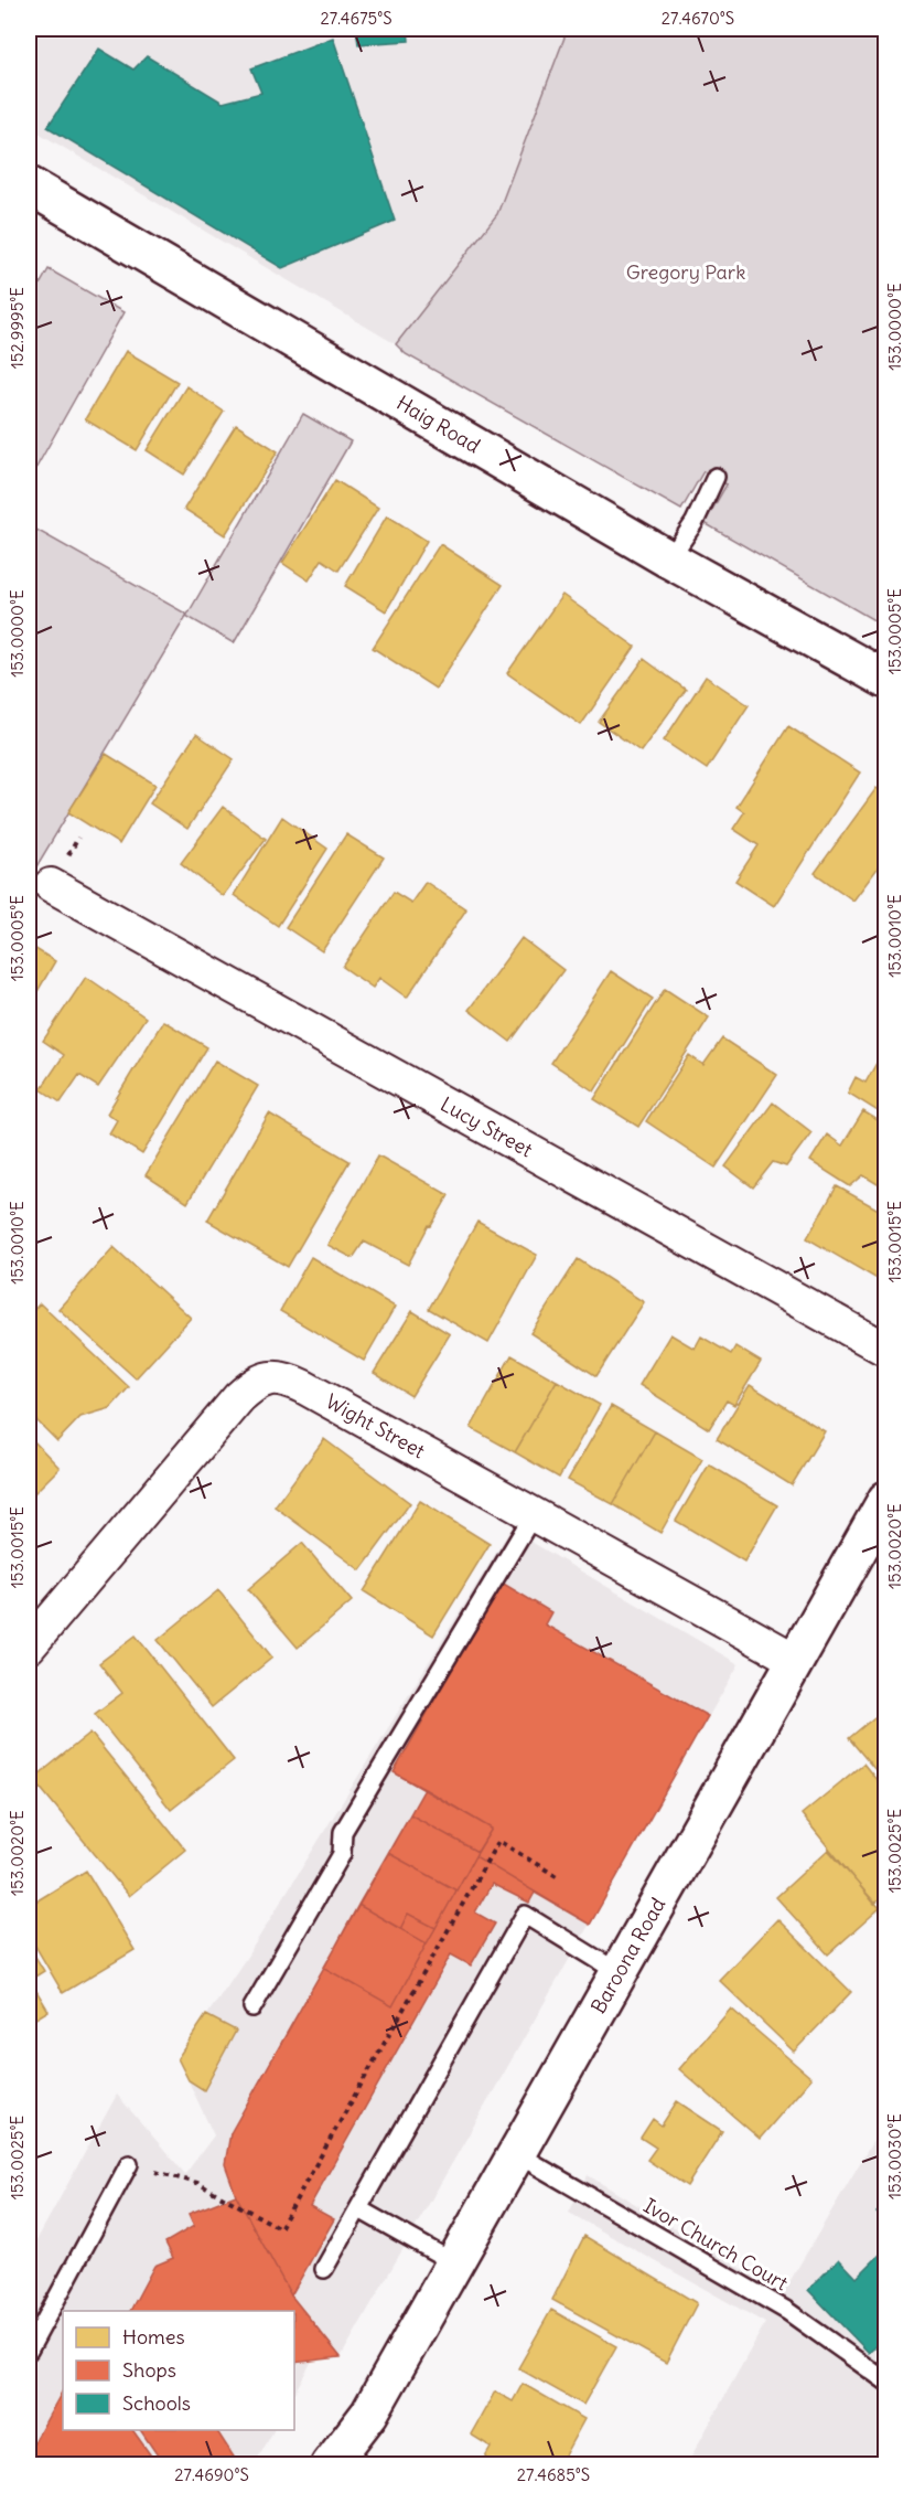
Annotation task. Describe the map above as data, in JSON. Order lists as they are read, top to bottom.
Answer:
{
  "streets": {
    "street": [
      "Haig Road",
      "Lucy Street",
      "Wight Street",
      "Baroona Road"
    ],
    "lane": ["Ivor Church Court"]
  },
  "crossings": [
    ["Wight Street", "Baroona Road"],
    ["Baroona Road", "Ivor Church Court"]
  ],
  "parks": ["Gregory Park"],
  "legend": ["Homes", "Shops", "Schools"],
  "coordinates": [
    "27.4675°S",
    "27.4670°S",
    "153.0000°E",
    "152.9995°E",
    "153.0005°E",
    "153.0010°E",
    "153.0015°E",
    "153.0020°E",
    "153.0025°E",
    "153.0030°E",
    "27.4690°S",
    "27.4685°S"
  ]
}
